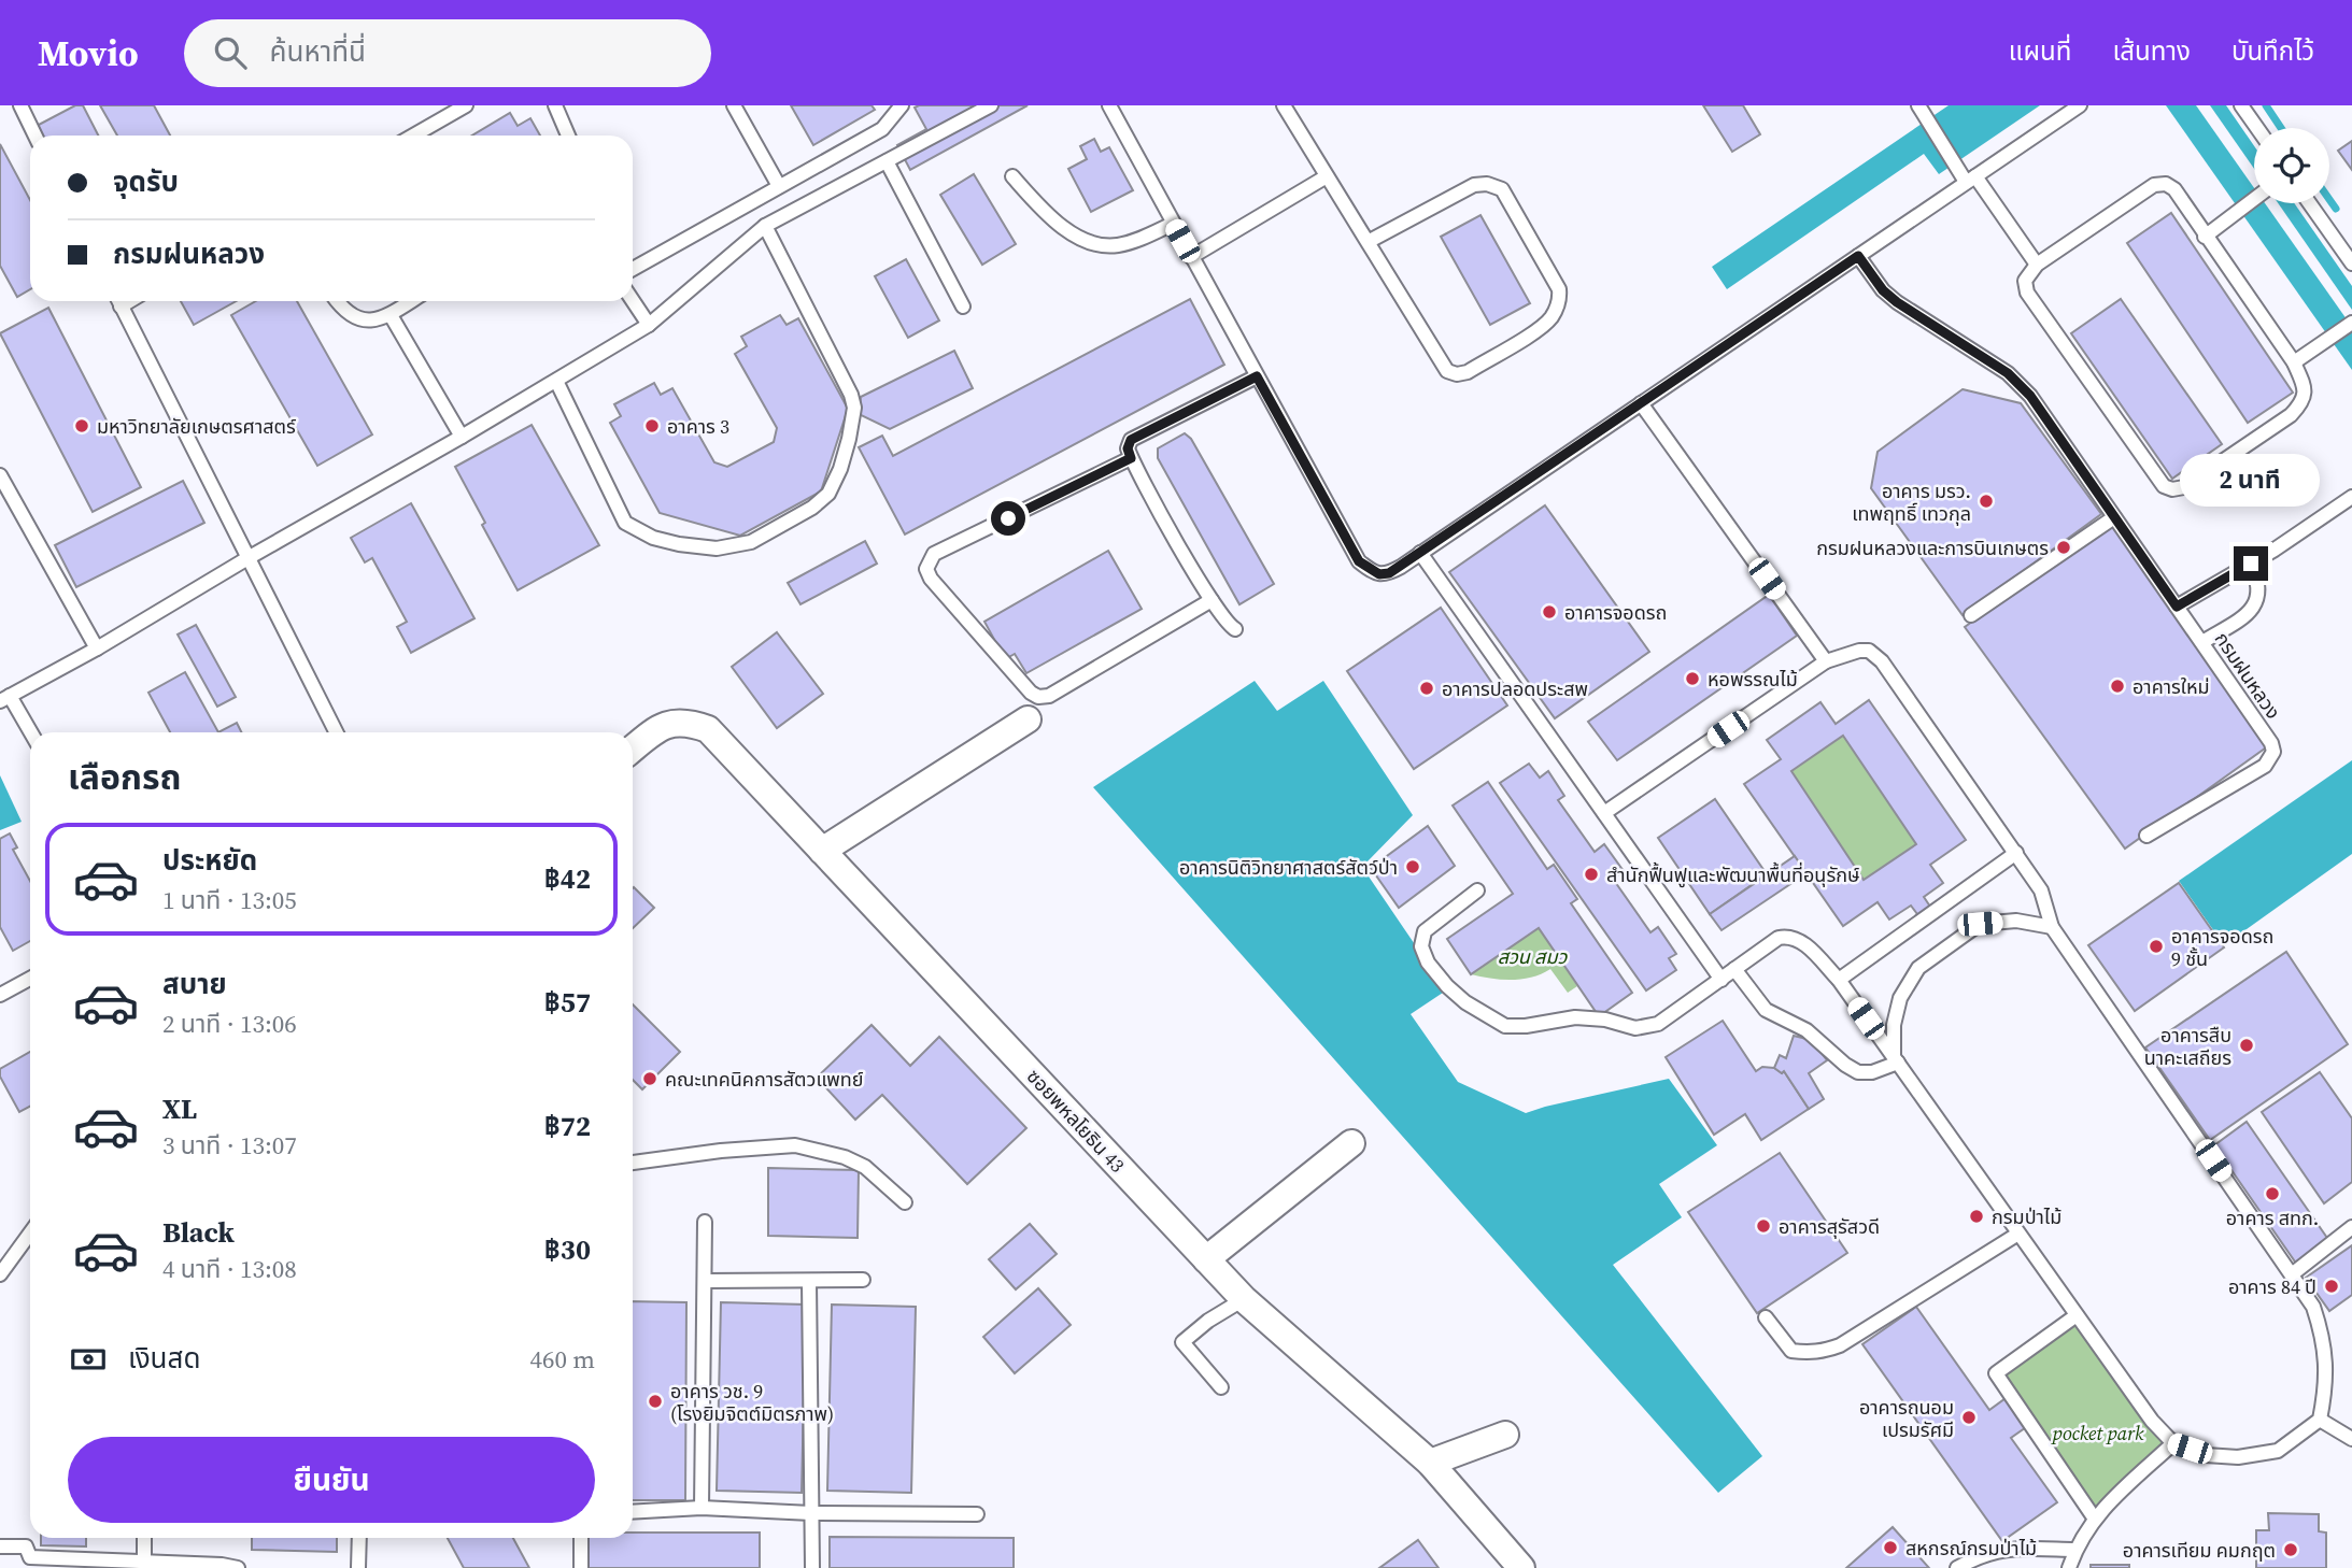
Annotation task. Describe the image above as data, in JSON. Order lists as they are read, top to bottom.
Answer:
{
  "streets": {
    "street": ["ซอยพหลโยธิน 43"],
    "lane": ["กรมฝนหลวง"]
  },
  "parks": ["สวน สมว", "pocket park"],
  "places": [
    "มหาวิทยาลัยเกษตรศาสตร์",
    "อาคาร 3",
    "อาคาร มรว. เทพฤทธิ์ เทวกุล",
    "กรมฝนหลวงและการบินเกษตร",
    "อาคารจอดรถ",
    "หอพรรณไม้",
    "อาคารใหม่",
    "อาคารปลอดประสพ",
    "อาคารนิติวิทยาศาสตร์สัตว์ป่า",
    "สำนักฟื้นฟูและพัฒนาพื้นที่อนุรักษ์",
    "อาคารจอดรถ 9 ชั้น",
    "อาคารสืบ นาคะเสถียร",
    "คณะเทคนิคการสัตวแพทย์",
    "อาคาร สทก.",
    "กรมป่าไม้",
    "อาคารสุรัสวดี",
    "อาคาร 84 ปี",
    "อาคาร วช. 9 (โรงยิมจิตต์มิตรภาพ)",
    "อาคารถนอม เปรมรัศมี",
    "สหกรณ์กรมป่าไม้",
    "อาคารเทียม คมกฤต"
  ],
  "page": {
    "header": "Movio",
    "search": "ค้นหาที่นี่",
    "nav": ["แผนที่", "เส้นทาง", "บันทึกไว้"],
    "banner": ["จุดรับ", "กรมฝนหลวง"],
    "bubble": "2 นาที",
    "heading": "เลือกรถ",
    "list": [
      {
        "name": "ประหยัด",
        "note": "1 นาที · 13:05",
        "value": "฿42"
      },
      {
        "name": "สบาย",
        "note": "2 นาที · 13:06",
        "value": "฿57"
      },
      {
        "name": "XL",
        "note": "3 นาที · 13:07",
        "value": "฿72"
      },
      {
        "name": "Black",
        "note": "4 นาที · 13:08",
        "value": "฿30"
      }
    ],
    "pay": ["เงินสด", "460 m"],
    "buttons": "ยืนยัน"
  }
}
